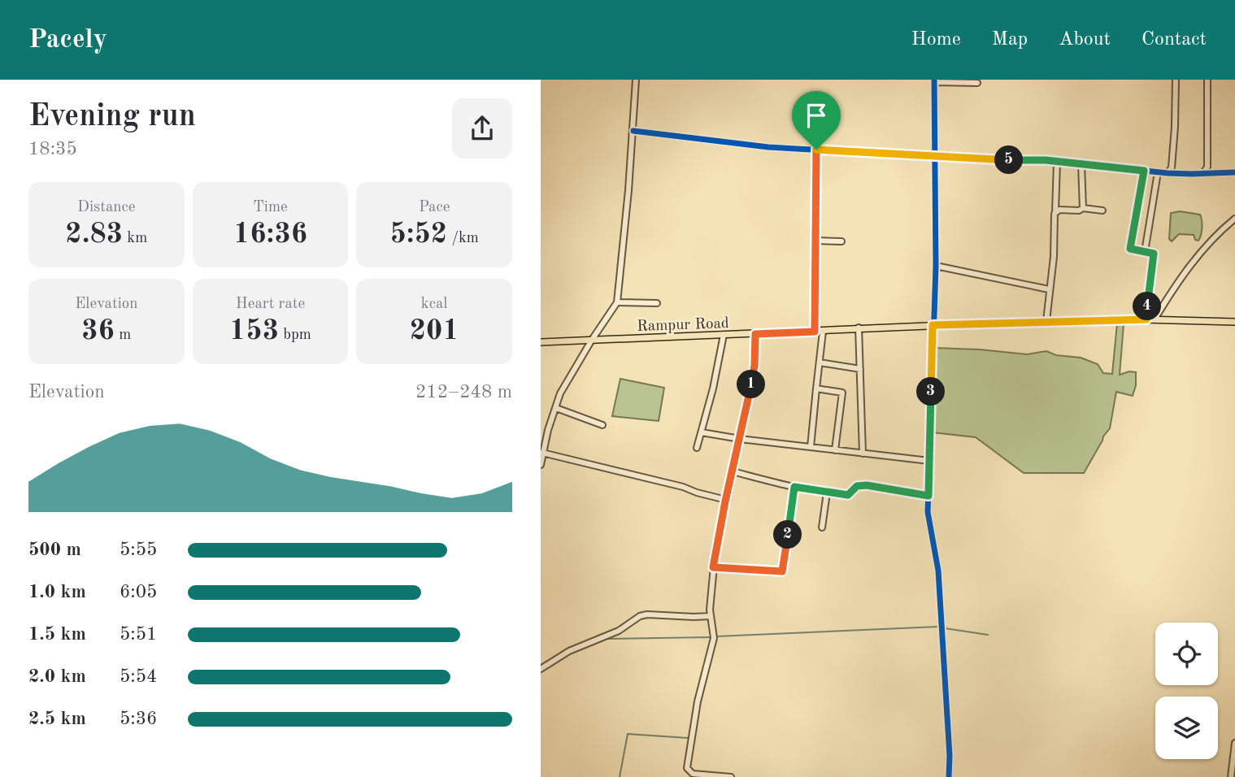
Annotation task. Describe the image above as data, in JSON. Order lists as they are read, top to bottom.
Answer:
{
  "streets": {
    "main road": ["Rampur Road"]
  },
  "page": {
    "header": "Pacely",
    "nav": [
      "Home",
      "Map",
      "About",
      "Contact"
    ],
    "heading": ["Evening run", "18:35"],
    "pins": [
      "5",
      "4",
      "1",
      "3",
      "2"
    ],
    "stats": [
      ["Distance", "2.83 km"],
      ["Time", "16:36"],
      ["Pace", "5:52 /km"],
      ["Elevation", "36 m"],
      ["Heart rate", "153 bpm"],
      ["kcal", "201"]
    ],
    "chart": ["Elevation", "212–248 m"],
    "list": [
      {
        "name": "500 m",
        "note": "5:55"
      },
      {
        "name": "1.0 km",
        "note": "6:05"
      },
      {
        "name": "1.5 km",
        "note": "5:51"
      },
      {
        "name": "2.0 km",
        "note": "5:54"
      },
      {
        "name": "2.5 km",
        "note": "5:36"
      }
    ]
  }
}
